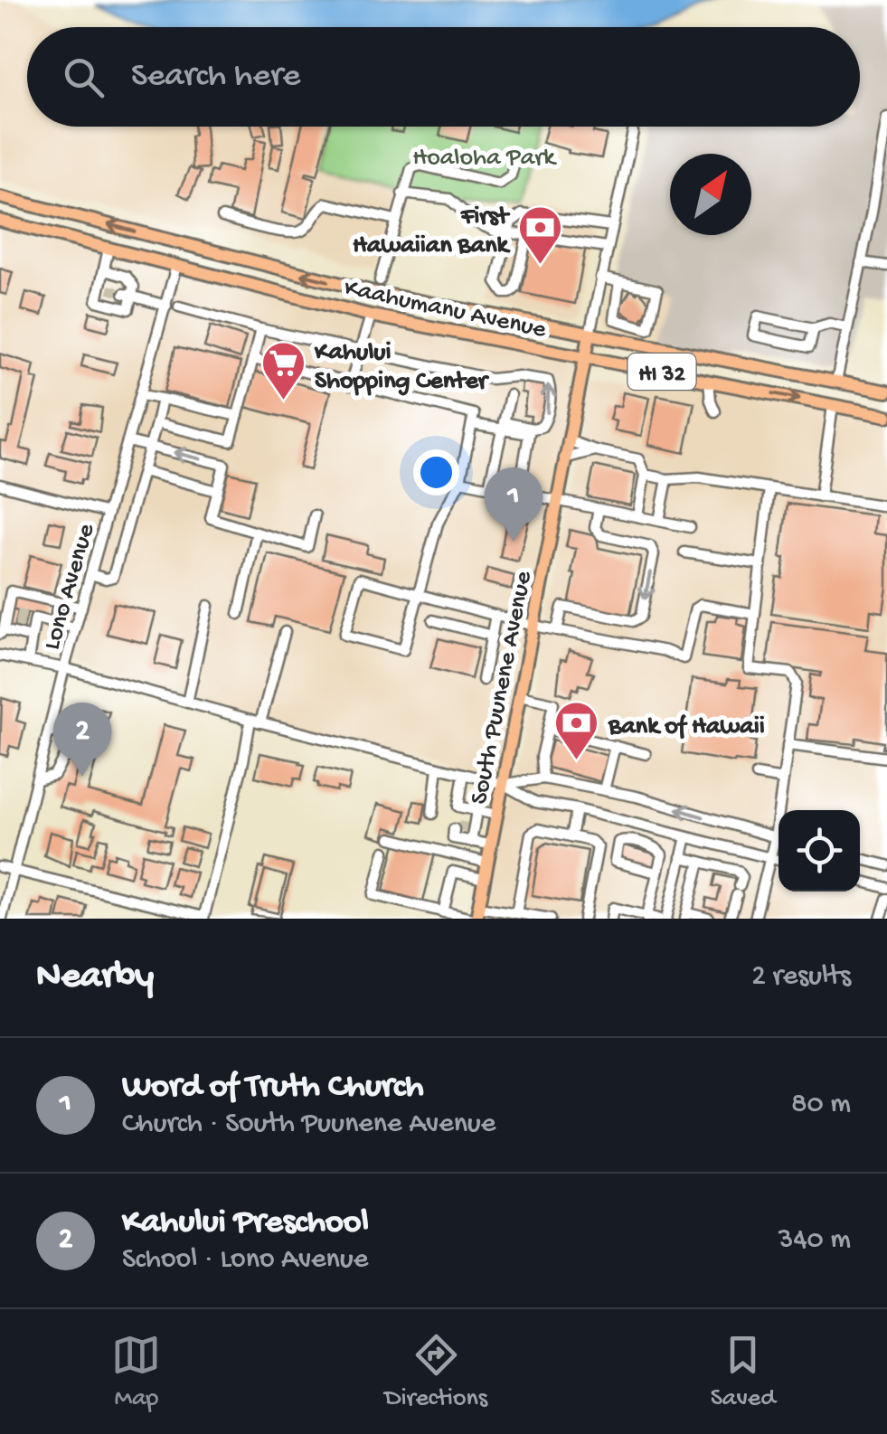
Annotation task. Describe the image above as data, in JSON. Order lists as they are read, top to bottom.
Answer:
{
  "streets": {
    "main road": ["Kaahumanu Avenue", "HI 32", "South Puunene Avenue"],
    "street": ["Lono Avenue"]
  },
  "crossings": [
    ["Kaahumanu Avenue", "Lono Avenue"],
    ["Kaahumanu Avenue", "South Puunene Avenue"]
  ],
  "parks": ["Hoaloha Park"],
  "places": {
    "bank": ["First Hawaiian Bank", "Bank of Hawaii"],
    "supermarket": ["Kahului Shopping Center"]
  },
  "north": "top right",
  "page": {
    "search": "Search here",
    "pins": ["1", "2"],
    "heading": ["Nearby", "2 results"],
    "list": [
      {
        "mark": "1",
        "name": "Word of Truth Church",
        "note": "Church · South Puunene Avenue",
        "value": "80 m"
      },
      {
        "mark": "2",
        "name": "Kahului Preschool",
        "note": "School · Lono Avenue",
        "value": "340 m"
      }
    ],
    "nav": ["Map", "Directions", "Saved"]
  }
}
